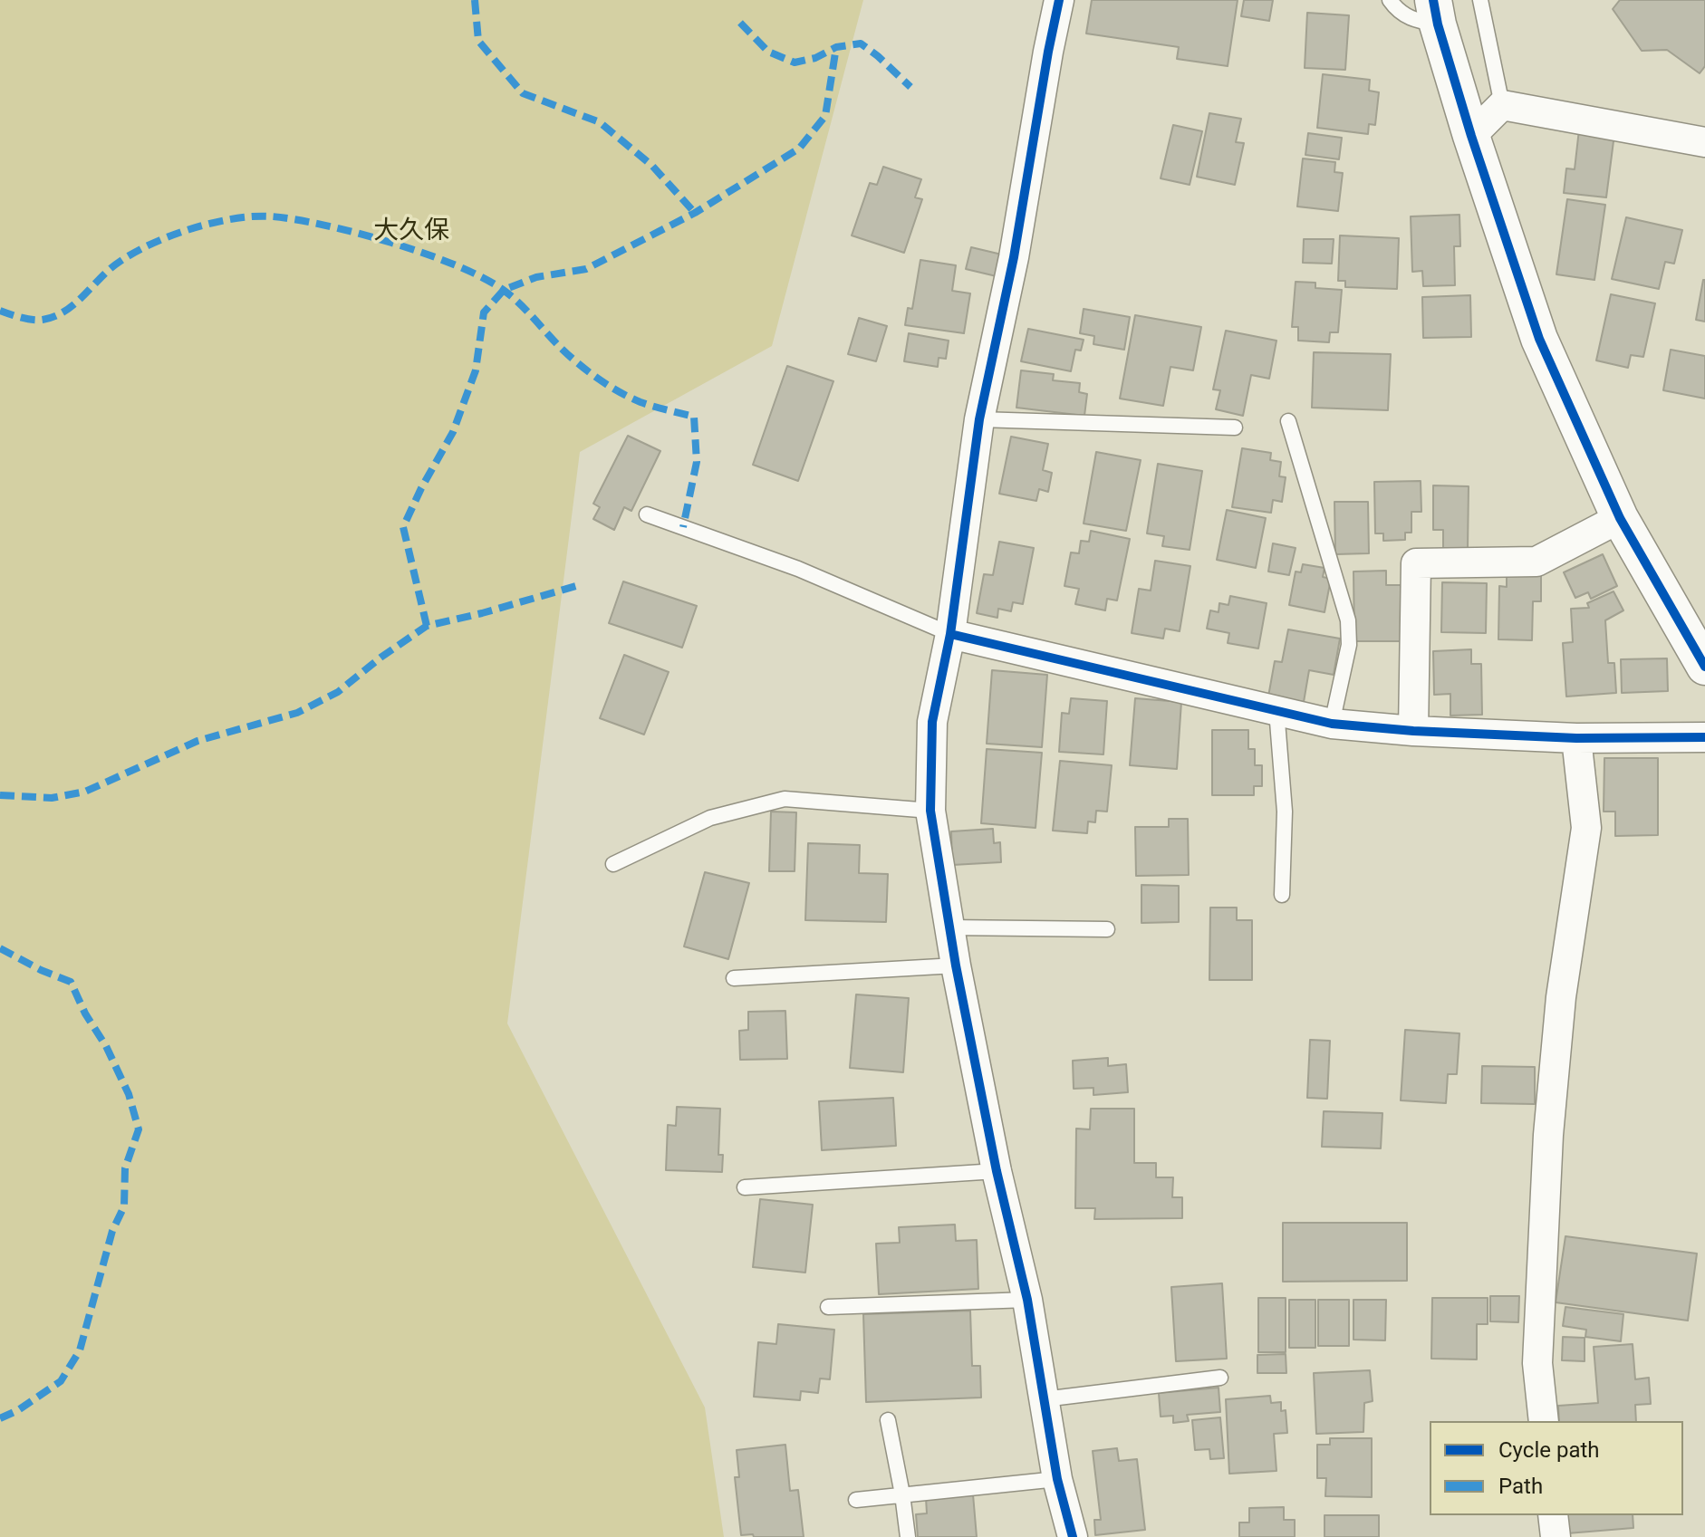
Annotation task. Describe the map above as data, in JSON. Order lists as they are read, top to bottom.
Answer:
{
  "districts": ["大久保"],
  "legend": ["Cycle path", "Path"]
}
